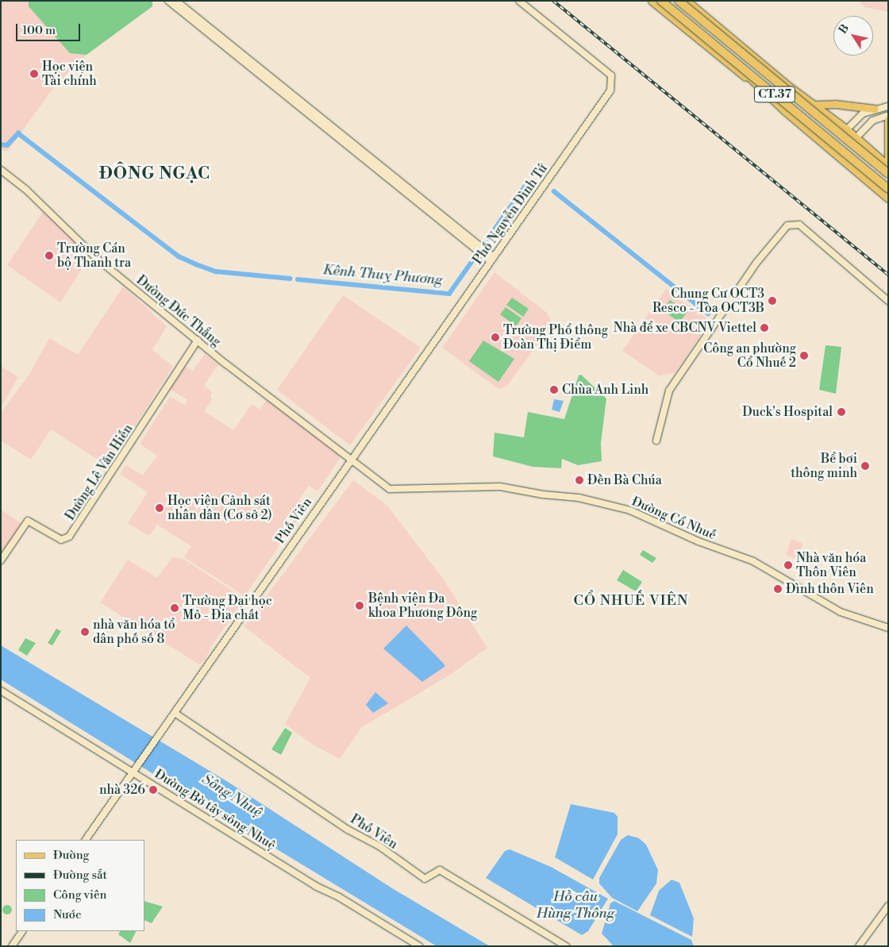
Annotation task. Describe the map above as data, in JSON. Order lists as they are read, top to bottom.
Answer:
{
  "streets": {
    "highway": ["CT.37"],
    "street": [
      "Phố Nguyễn Đình Tứ",
      "Đường Đức Thắng",
      "Đường Lê Văn Hiến",
      "Đường Cổ Nhuế",
      "Phố Viên",
      "Đường Bờ tây sông Nhuệ"
    ]
  },
  "crossings": [
    ["Phố Nguyễn Đình Tứ", "Đường Đức Thắng"],
    ["Phố Nguyễn Đình Tứ", "Đường Cổ Nhuế"],
    ["Phố Nguyễn Đình Tứ", "Phố Viên"],
    ["Đường Đức Thắng", "Đường Lê Văn Hiến"],
    ["Đường Đức Thắng", "Đường Cổ Nhuế"],
    ["Đường Đức Thắng", "Phố Viên"],
    ["Đường Cổ Nhuế", "Phố Viên"],
    ["Phố Viên", "Đường Bờ tây sông Nhuệ"]
  ],
  "districts": ["ĐÔNG NGẠC", "CỔ NHUẾ VIÊN"],
  "water": ["Kênh Thuỵ Phương", "Sông Nhuệ", "Hồ câu Hùng Thông"],
  "places": [
    "Học viện Tài chính",
    "Trường Cán bộ Thanh tra",
    "Chung Cư OCT3 Resco - Tòa OCT3B",
    "Nhà để xe CBCNV Viettel",
    "Trường Phổ thông Đoàn Thị Điểm",
    "Công an phường Cổ Nhuế 2",
    "Chùa Anh Linh",
    "Duck's Hospital",
    "Bể bơi thông minh",
    "Đền Bà Chúa",
    "Học viện Cảnh sát nhân dân (Cơ sở 2)",
    "Nhà văn hóa Thôn Viên",
    "Đình thôn Viên",
    "Bệnh viện Đa khoa Phương Đông",
    "Trường Đại học Mỏ - Địa chất",
    "nhà văn hóa tổ dân phố số 8",
    "nhà 326"
  ],
  "legend": [
    "Đường",
    "Đường sắt",
    "Công viên",
    "Nước"
  ],
  "scale_bar": "100 m",
  "north": "top left"
}
